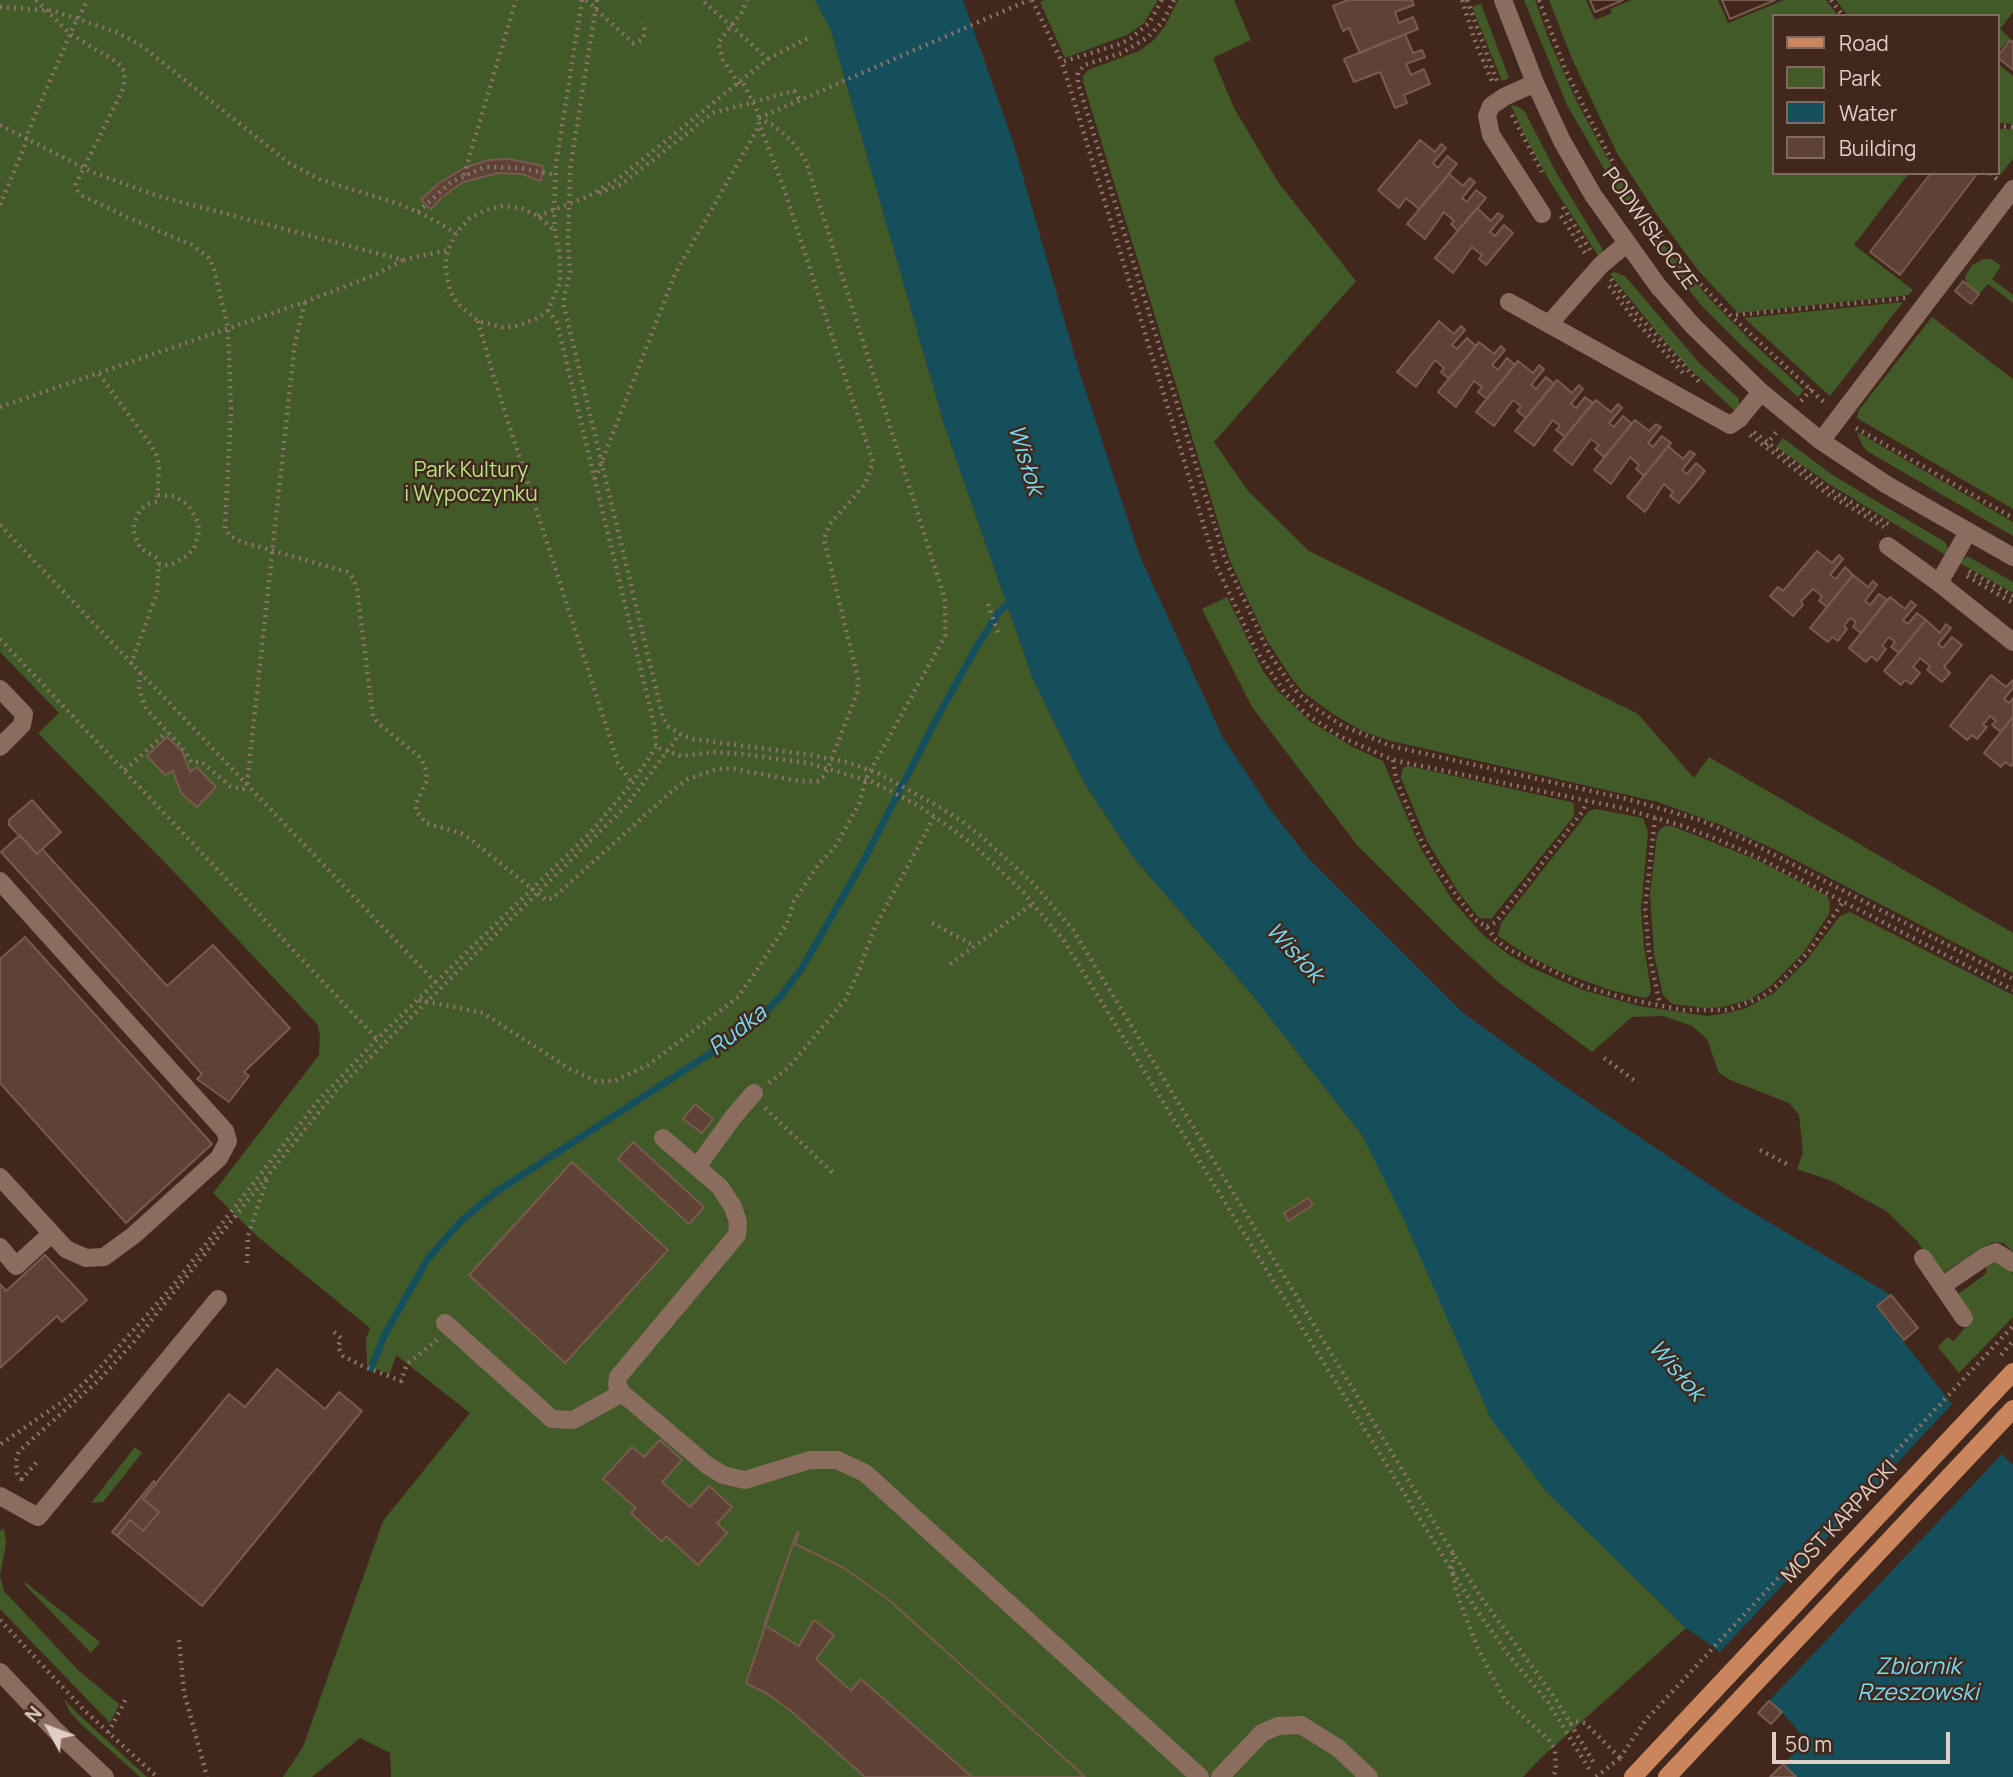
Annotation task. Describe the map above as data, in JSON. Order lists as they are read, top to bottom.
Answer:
{
  "streets": {
    "main road": ["MOST KARPACKI"],
    "street": ["PODWISŁOCZE"]
  },
  "water": ["Wisłok", "Rudka", "Zbiornik Rzeszowski"],
  "parks": ["Park Kultury i Wypoczynku"],
  "legend": [
    "Road",
    "Park",
    "Water",
    "Building"
  ],
  "scale_bar": "50 m",
  "north": "top left"
}
